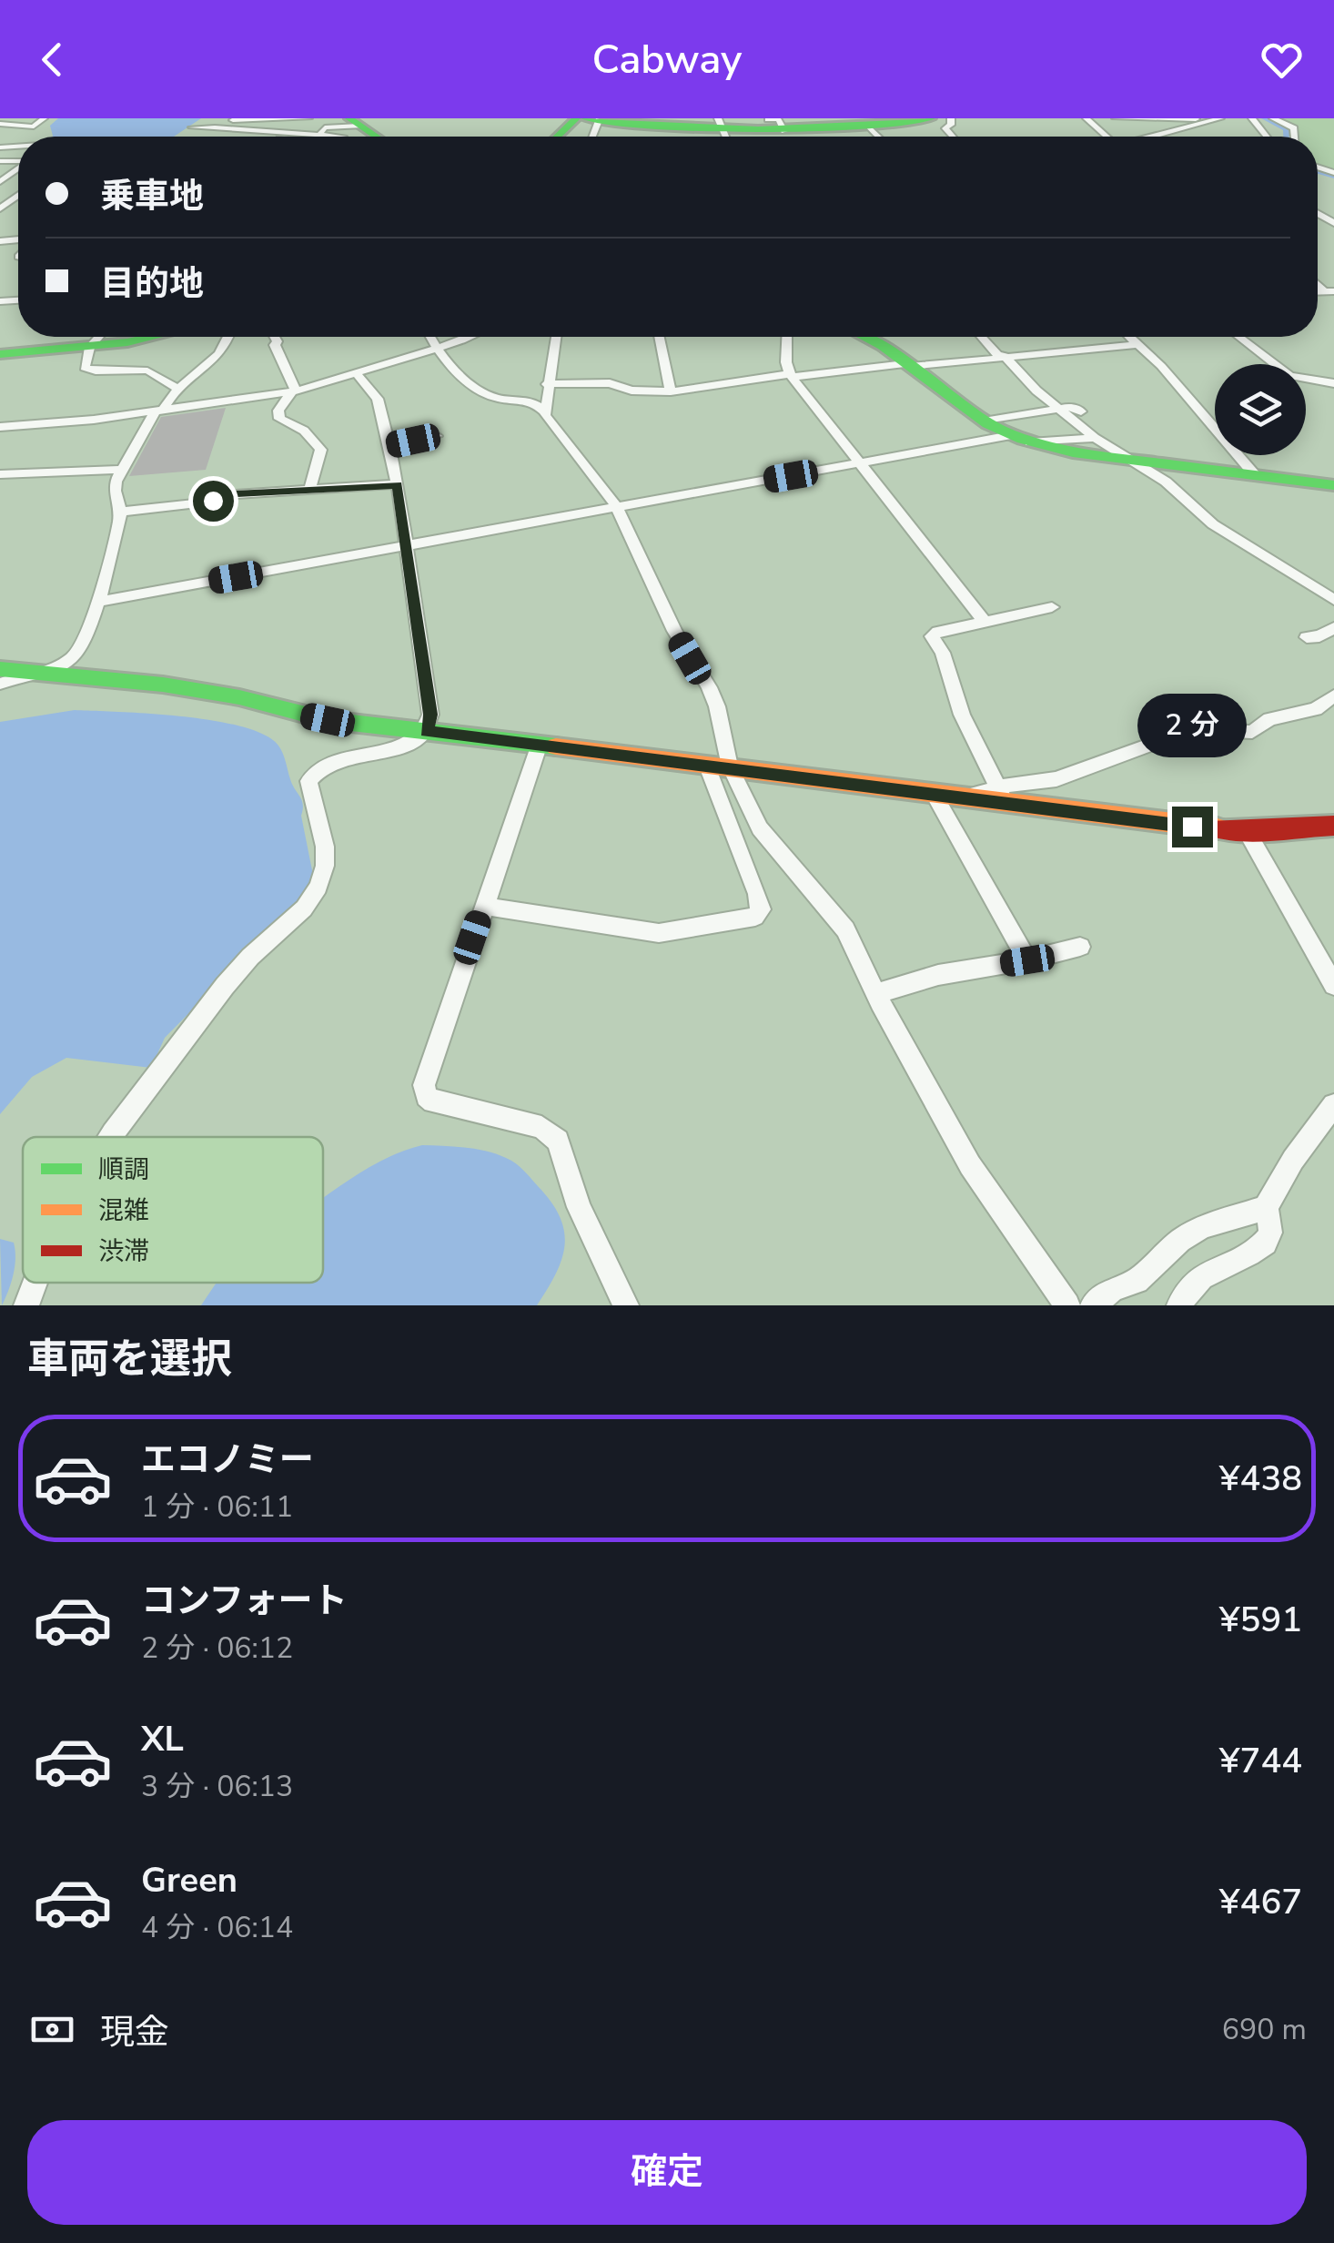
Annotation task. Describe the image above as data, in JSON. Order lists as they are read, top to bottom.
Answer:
{
  "legend": ["順調", "混雑", "渋滞"],
  "page": {
    "header": "Cabway",
    "banner": ["乗車地", "目的地"],
    "bubble": "2 分",
    "heading": "車両を選択",
    "list": [
      {
        "name": "エコノミー",
        "note": "1 分 · 06:11",
        "value": "¥438"
      },
      {
        "name": "コンフォート",
        "note": "2 分 · 06:12",
        "value": "¥591"
      },
      {
        "name": "XL",
        "note": "3 分 · 06:13",
        "value": "¥744"
      },
      {
        "name": "Green",
        "note": "4 分 · 06:14",
        "value": "¥467"
      }
    ],
    "pay": ["現金", "690 m"],
    "buttons": "確定"
  }
}
